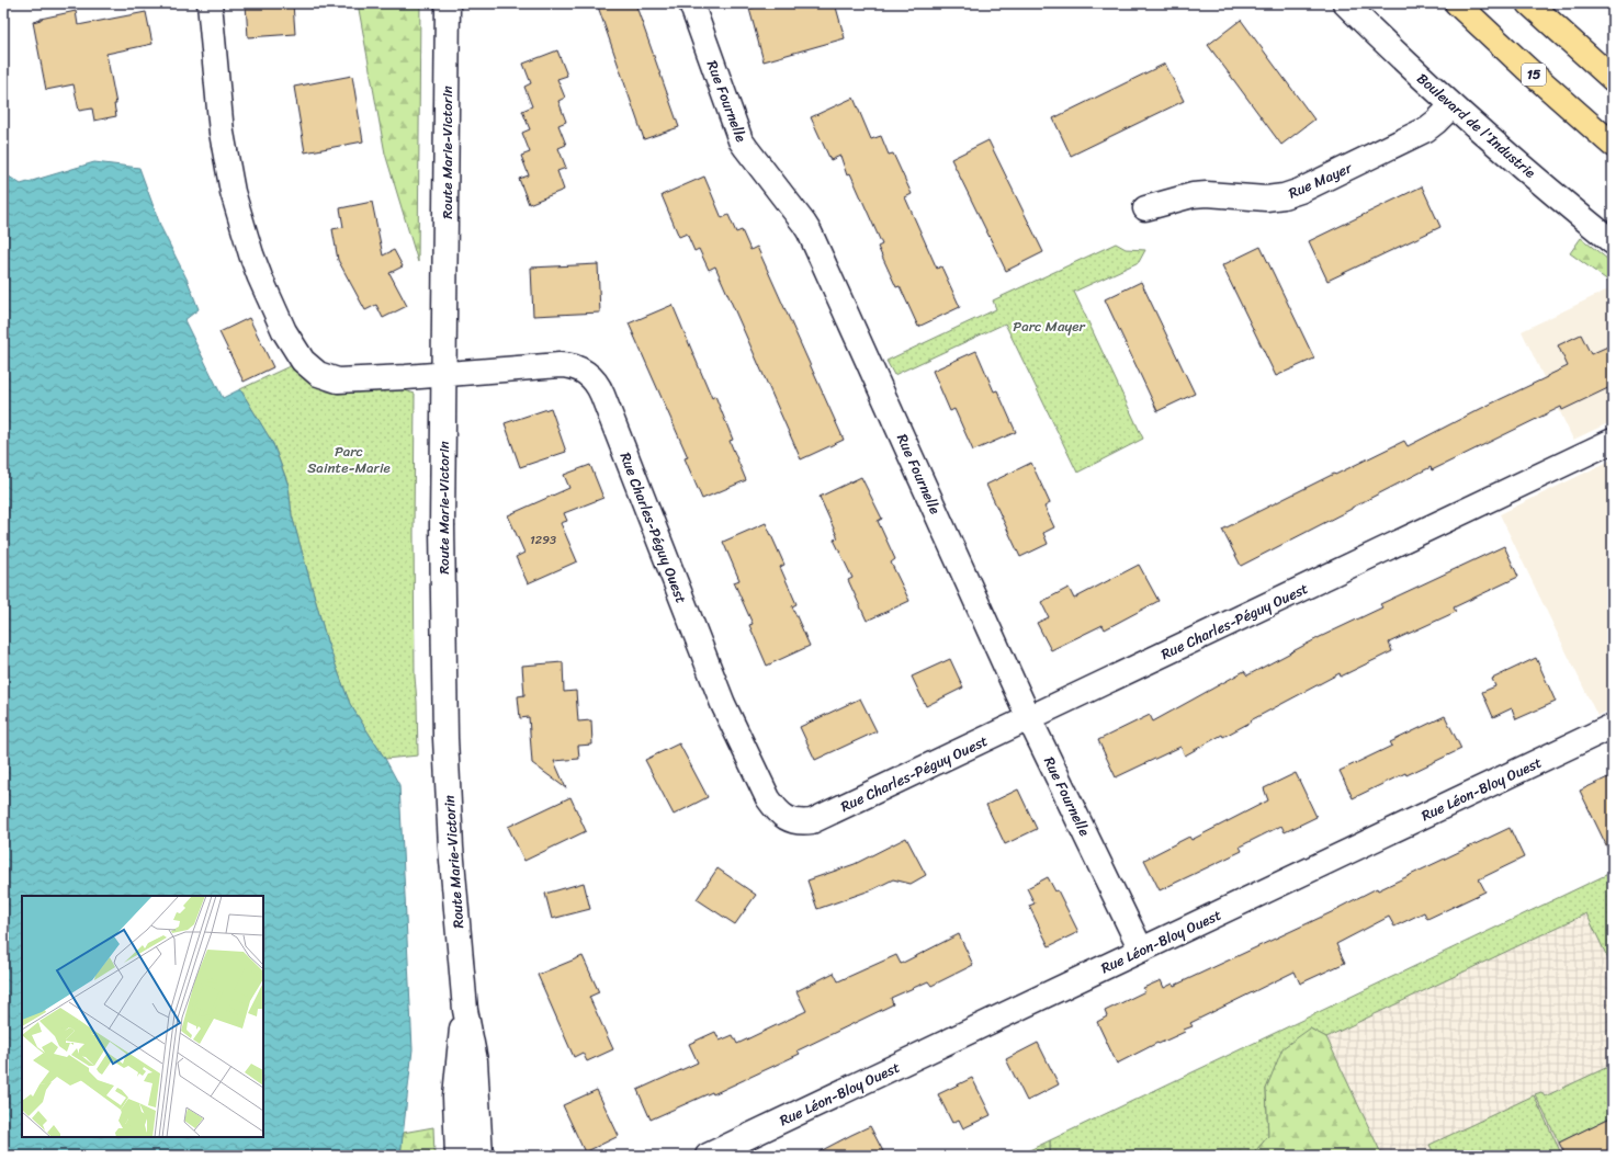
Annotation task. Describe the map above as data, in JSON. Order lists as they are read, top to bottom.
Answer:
{
  "streets": {
    "highway": ["15"],
    "street": [
      "Rue Fournelle",
      "Boulevard de l'Industrie",
      "Route Marie-Victorin",
      "Rue Mayer",
      "Rue Charles-Péguy Ouest",
      "Rue Léon-Bloy Ouest"
    ]
  },
  "crossings": [
    ["Rue Fournelle", "Rue Charles-Péguy Ouest"],
    ["Rue Fournelle", "Rue Léon-Bloy Ouest"],
    ["Boulevard de l'Industrie", "Rue Mayer"],
    ["Route Marie-Victorin", "Rue Charles-Péguy Ouest"]
  ],
  "parks": ["Parc Mayer", "Parc Sainte-Marie"],
  "house_numbers": ["1293"]
}
